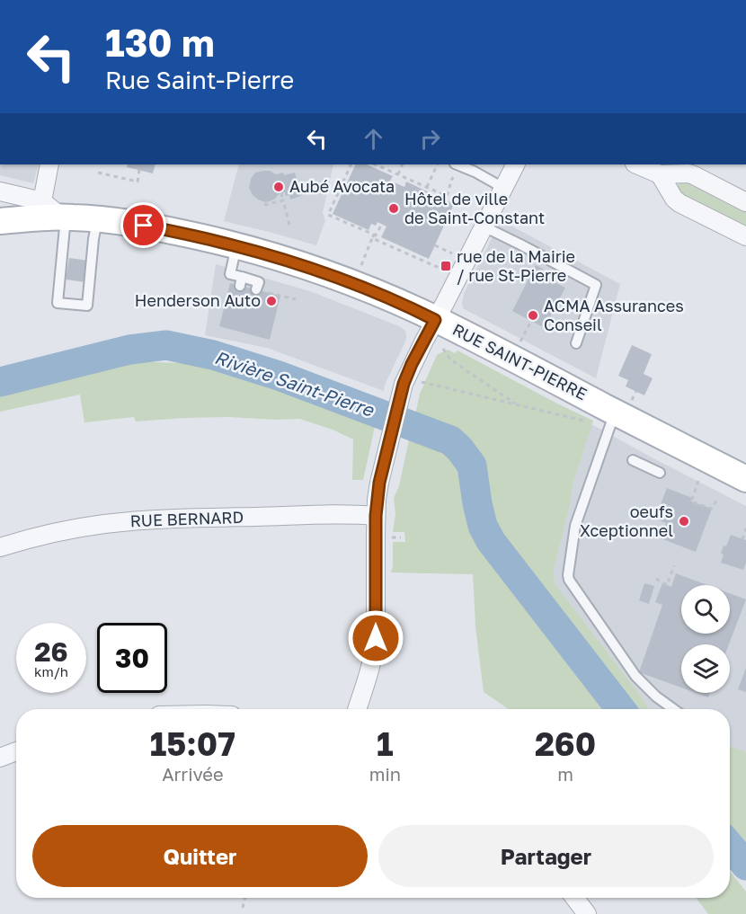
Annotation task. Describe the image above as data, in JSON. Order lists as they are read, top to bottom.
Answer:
{
  "streets": {
    "main road": ["RUE SAINT-PIERRE"],
    "street": ["RUE BERNARD"]
  },
  "water": ["Rivière Saint-Pierre"],
  "places": {
    "other": [
      "Aubé Avocata",
      "Hôtel de ville de Saint-Constant",
      "Henderson Auto",
      "ACMA Assurances Conseil",
      "oeufs Xceptionnel"
    ],
    "transit": ["rue de la Mairie / rue St-Pierre"]
  },
  "page": {
    "turn": ["130 m", "Rue Saint-Pierre"],
    "speed": "26 km/h",
    "limit": "30",
    "eta": [
      "15:07",
      "Arrivée",
      "1",
      "min",
      "260",
      "m"
    ],
    "buttons": ["Quitter", "Partager"]
  }
}
